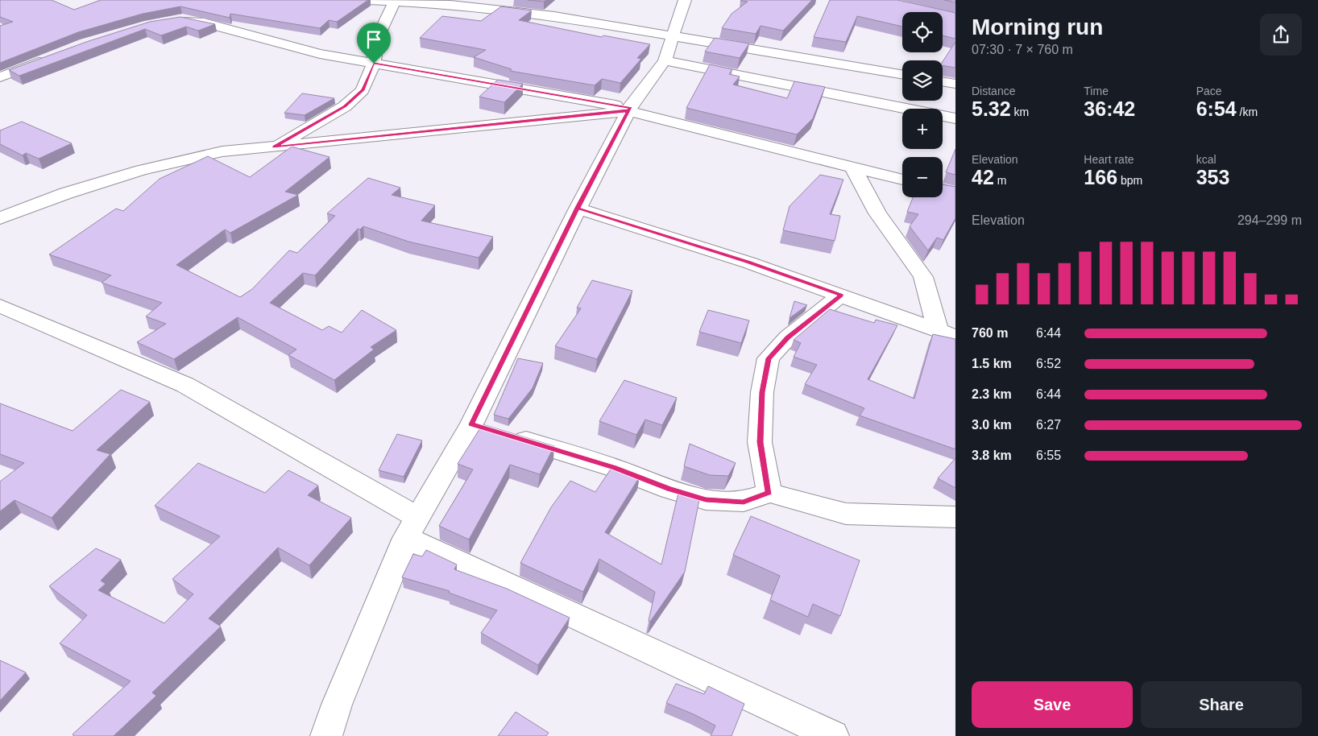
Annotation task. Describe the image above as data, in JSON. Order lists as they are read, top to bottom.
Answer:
{
  "page": {
    "heading": ["Morning run", "07:30 · 7 × 760 m"],
    "map_buttons": ["+", "−"],
    "stats": [
      ["Distance", "5.32 km"],
      ["Time", "36:42"],
      ["Pace", "6:54 /km"],
      ["Elevation", "42 m"],
      ["Heart rate", "166 bpm"],
      ["kcal", "353"]
    ],
    "chart": ["Elevation", "294–299 m"],
    "list": [
      {
        "name": "760 m",
        "note": "6:44"
      },
      {
        "name": "1.5 km",
        "note": "6:52"
      },
      {
        "name": "2.3 km",
        "note": "6:44"
      },
      {
        "name": "3.0 km",
        "note": "6:27"
      },
      {
        "name": "3.8 km",
        "note": "6:55"
      }
    ],
    "buttons": ["Save", "Share"]
  }
}
